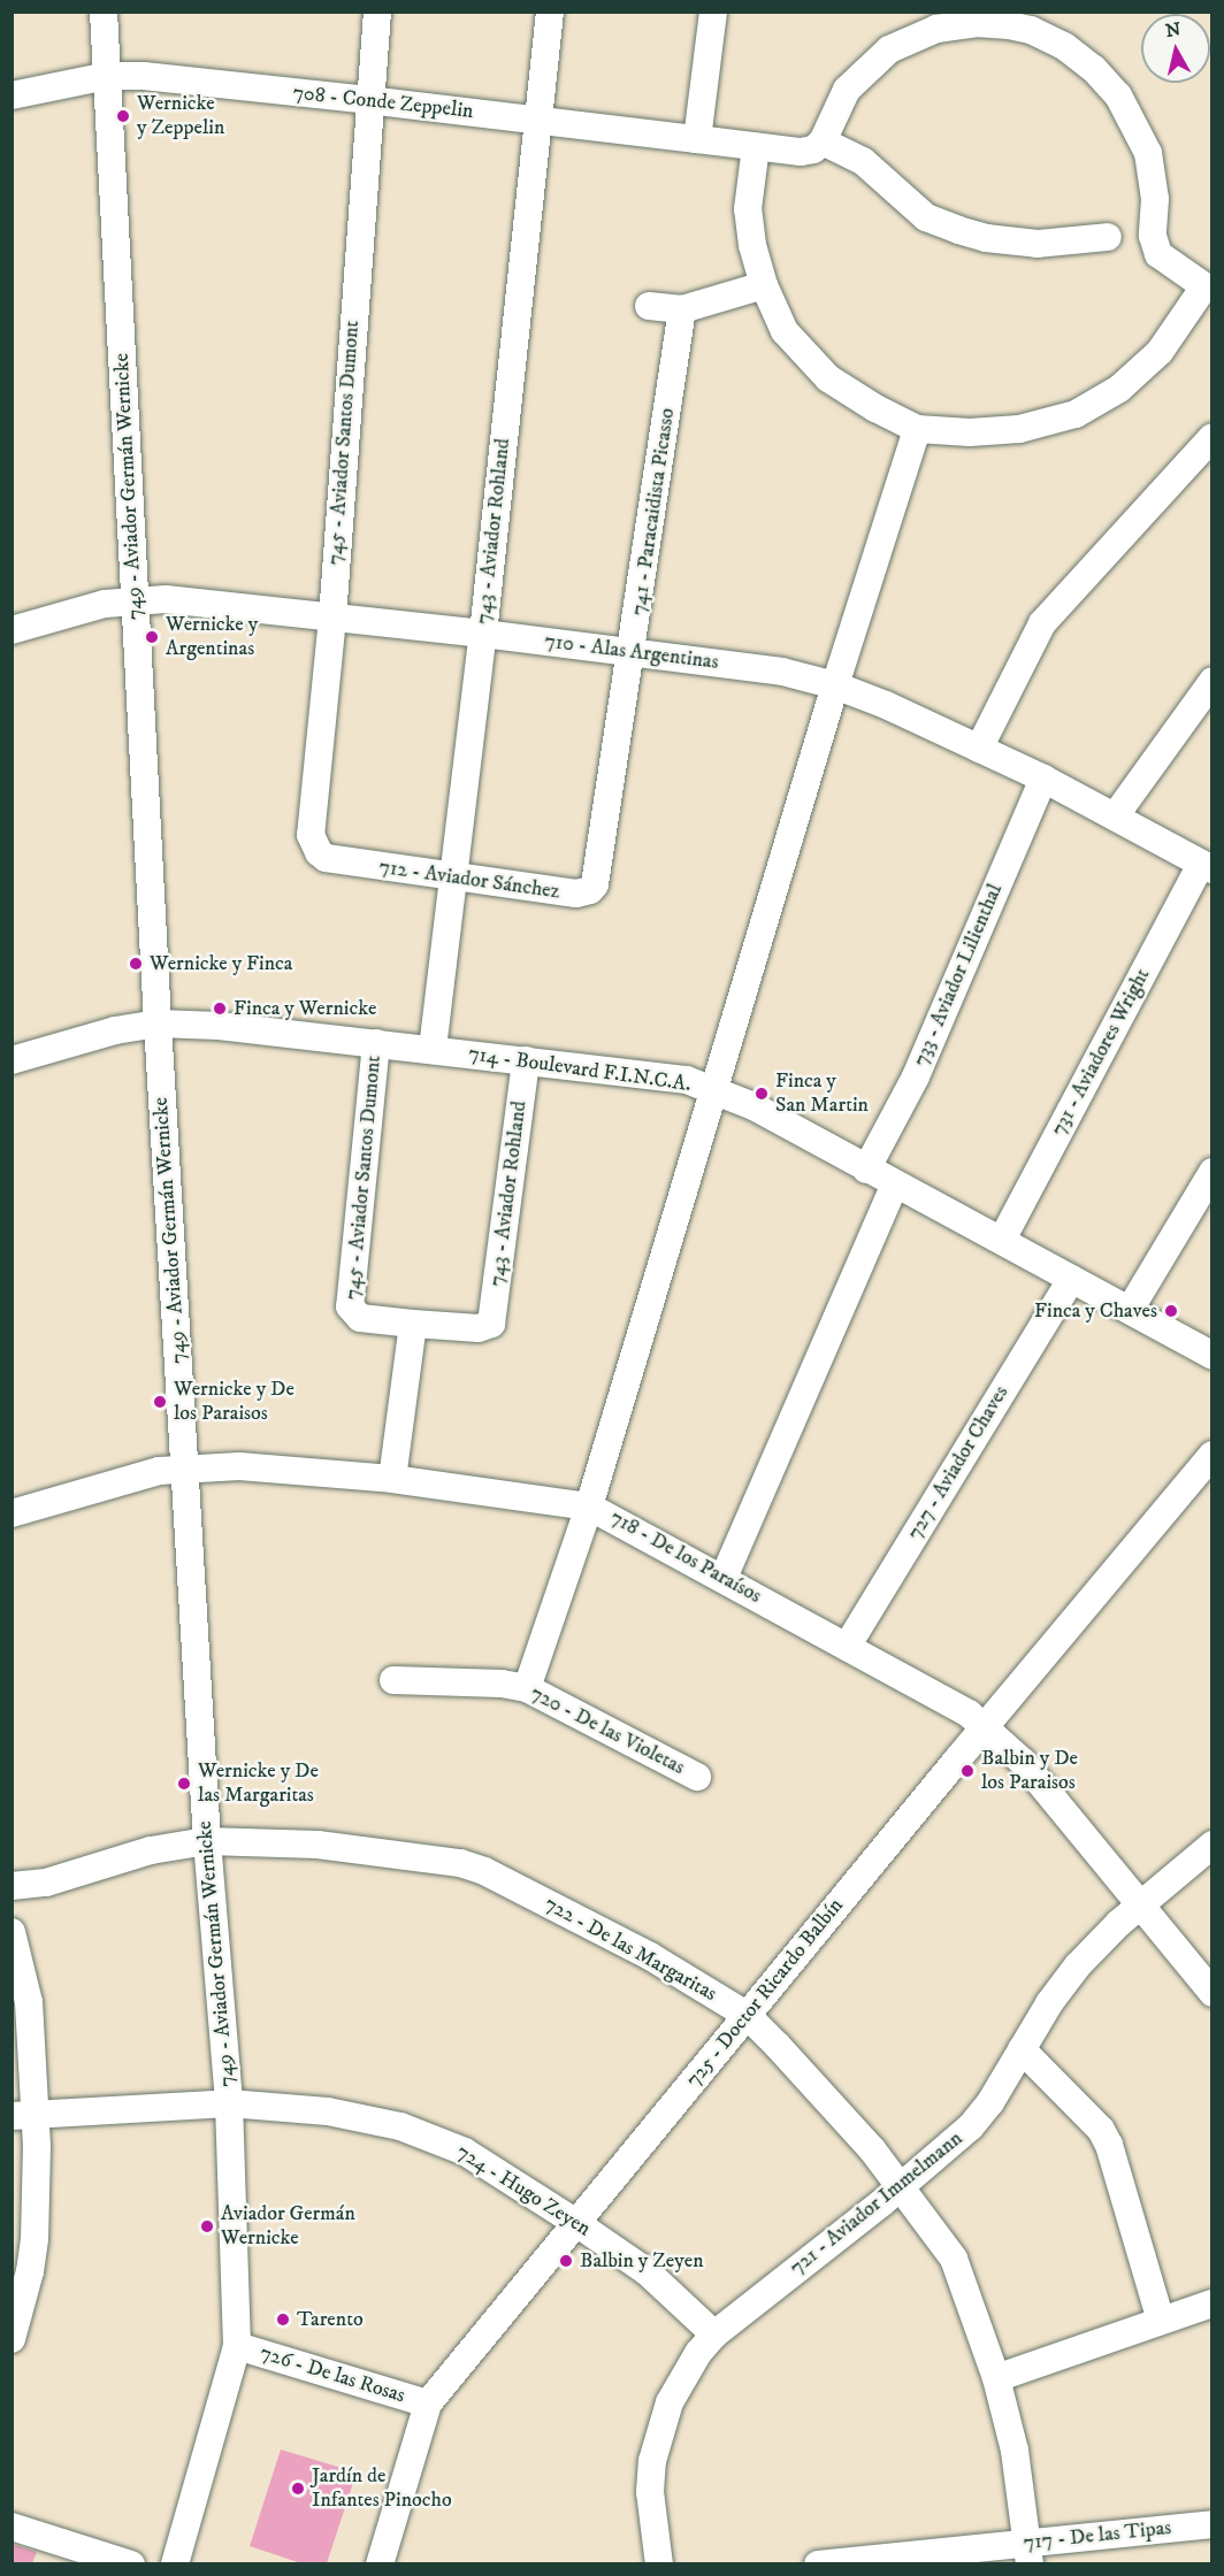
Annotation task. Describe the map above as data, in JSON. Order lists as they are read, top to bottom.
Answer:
{
  "streets": {
    "street": [
      "708 - Conde Zeppelin",
      "745 - Aviador Santos Dumont",
      "749 - Aviador Germán Wernicke",
      "741 - Paracaidista Picasso",
      "743 - Aviador Rohland",
      "710 - Alas Argentinas",
      "712 - Aviador Sánchez",
      "733 - Aviador Lilienthal",
      "731 - Aviadores Wright",
      "714 - Boulevard F.I.N.C.A.",
      "727 - Aviador Chaves",
      "718 - De los Paraísos",
      "720 - De las Violetas",
      "722 - De las Margaritas",
      "725 - Doctor Ricardo Balbín",
      "724 - Hugo Zeyen",
      "721 - Aviador Immelmann",
      "726 - De las Rosas",
      "717 - De las Tipas"
    ]
  },
  "crossings": [
    ["708 - Conde Zeppelin", "745 - Aviador Santos Dumont"],
    ["708 - Conde Zeppelin", "749 - Aviador Germán Wernicke"],
    ["708 - Conde Zeppelin", "743 - Aviador Rohland"],
    ["745 - Aviador Santos Dumont", "743 - Aviador Rohland"],
    ["745 - Aviador Santos Dumont", "710 - Alas Argentinas"],
    ["745 - Aviador Santos Dumont", "712 - Aviador Sánchez"],
    ["745 - Aviador Santos Dumont", "714 - Boulevard F.I.N.C.A."],
    ["749 - Aviador Germán Wernicke", "710 - Alas Argentinas"],
    ["749 - Aviador Germán Wernicke", "714 - Boulevard F.I.N.C.A."],
    ["749 - Aviador Germán Wernicke", "718 - De los Paraísos"],
    ["749 - Aviador Germán Wernicke", "722 - De las Margaritas"],
    ["749 - Aviador Germán Wernicke", "724 - Hugo Zeyen"],
    ["749 - Aviador Germán Wernicke", "726 - De las Rosas"],
    ["741 - Paracaidista Picasso", "710 - Alas Argentinas"],
    ["741 - Paracaidista Picasso", "712 - Aviador Sánchez"],
    ["743 - Aviador Rohland", "710 - Alas Argentinas"],
    ["743 - Aviador Rohland", "712 - Aviador Sánchez"],
    ["743 - Aviador Rohland", "714 - Boulevard F.I.N.C.A."],
    ["710 - Alas Argentinas", "733 - Aviador Lilienthal"],
    ["710 - Alas Argentinas", "731 - Aviadores Wright"],
    ["733 - Aviador Lilienthal", "714 - Boulevard F.I.N.C.A."],
    ["731 - Aviadores Wright", "714 - Boulevard F.I.N.C.A."],
    ["714 - Boulevard F.I.N.C.A.", "727 - Aviador Chaves"],
    ["727 - Aviador Chaves", "718 - De los Paraísos"],
    ["718 - De los Paraísos", "725 - Doctor Ricardo Balbín"],
    ["718 - De los Paraísos", "721 - Aviador Immelmann"],
    ["722 - De las Margaritas", "725 - Doctor Ricardo Balbín"],
    ["722 - De las Margaritas", "721 - Aviador Immelmann"],
    ["722 - De las Margaritas", "717 - De las Tipas"],
    ["725 - Doctor Ricardo Balbín", "724 - Hugo Zeyen"],
    ["725 - Doctor Ricardo Balbín", "726 - De las Rosas"],
    ["724 - Hugo Zeyen", "721 - Aviador Immelmann"]
  ],
  "places": [
    "Wernicke y Zeppelin",
    "Wernicke y Argentinas",
    "Wernicke y Finca",
    "Finca y Wernicke",
    "Finca y San Martin",
    "Finca y Chaves",
    "Wernicke y De los Paraisos",
    "Balbin y De los Paraisos",
    "Wernicke y De las Margaritas",
    "Aviador Germán Wernicke",
    "Balbin y Zeyen",
    "Tarento",
    "Jardín de Infantes Pinocho"
  ],
  "north": "top"
}
